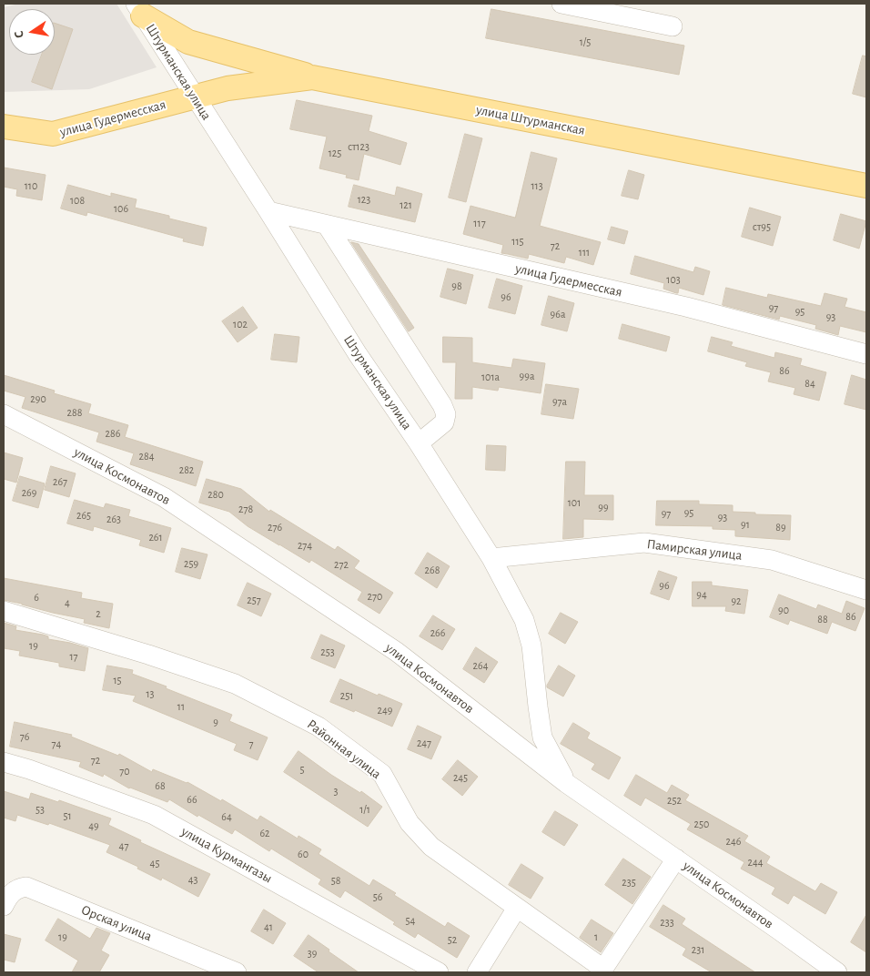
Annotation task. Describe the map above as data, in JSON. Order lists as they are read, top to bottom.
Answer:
{
  "streets": {
    "main road": ["улица Гудермесская", "улица Штурманская"],
    "street": [
      "Штурманская улица",
      "улица Космонавтов",
      "Памирская улица",
      "Районная улица",
      "улица Курмангазы",
      "Орская улица"
    ]
  },
  "crossings": [
    ["Штурманская улица", "улица Гудермесская"],
    ["Штурманская улица", "улица Штурманская"],
    ["Штурманская улица", "улица Космонавтов"],
    ["Штурманская улица", "Памирская улица"],
    ["улица Гудермесская", "улица Штурманская"],
    ["улица Космонавтов", "Районная улица"]
  ],
  "house_numbers": [
    "1/5",
    "ст123",
    "125",
    "110",
    "113",
    "123",
    "108",
    "121",
    "106",
    "117",
    "ст95",
    "115",
    "72",
    "111",
    "103",
    "98",
    "96",
    "97",
    "95",
    "96а",
    "93",
    "102",
    "86",
    "99а",
    "101а",
    "84",
    "290",
    "97а",
    "288",
    "286",
    "284",
    "282",
    "267",
    "269",
    "280",
    "101",
    "99",
    "278",
    "95",
    "97",
    "265",
    "93",
    "263",
    "91",
    "276",
    "89",
    "261",
    "274",
    "259",
    "272",
    "268",
    "96",
    "94",
    "270",
    "6",
    "257",
    "92",
    "4",
    "90",
    "2",
    "86",
    "88",
    "266",
    "19",
    "253",
    "17",
    "264",
    "15",
    "13",
    "251",
    "11",
    "249",
    "9",
    "76",
    "247",
    "74",
    "7",
    "72",
    "5",
    "70",
    "245",
    "68",
    "3",
    "66",
    "252",
    "53",
    "1/1",
    "51",
    "64",
    "250",
    "49",
    "62",
    "246",
    "47",
    "60",
    "244",
    "45",
    "43",
    "58",
    "235",
    "56",
    "54",
    "233",
    "41",
    "19",
    "1",
    "52",
    "231",
    "39"
  ],
  "north": "left"
}
